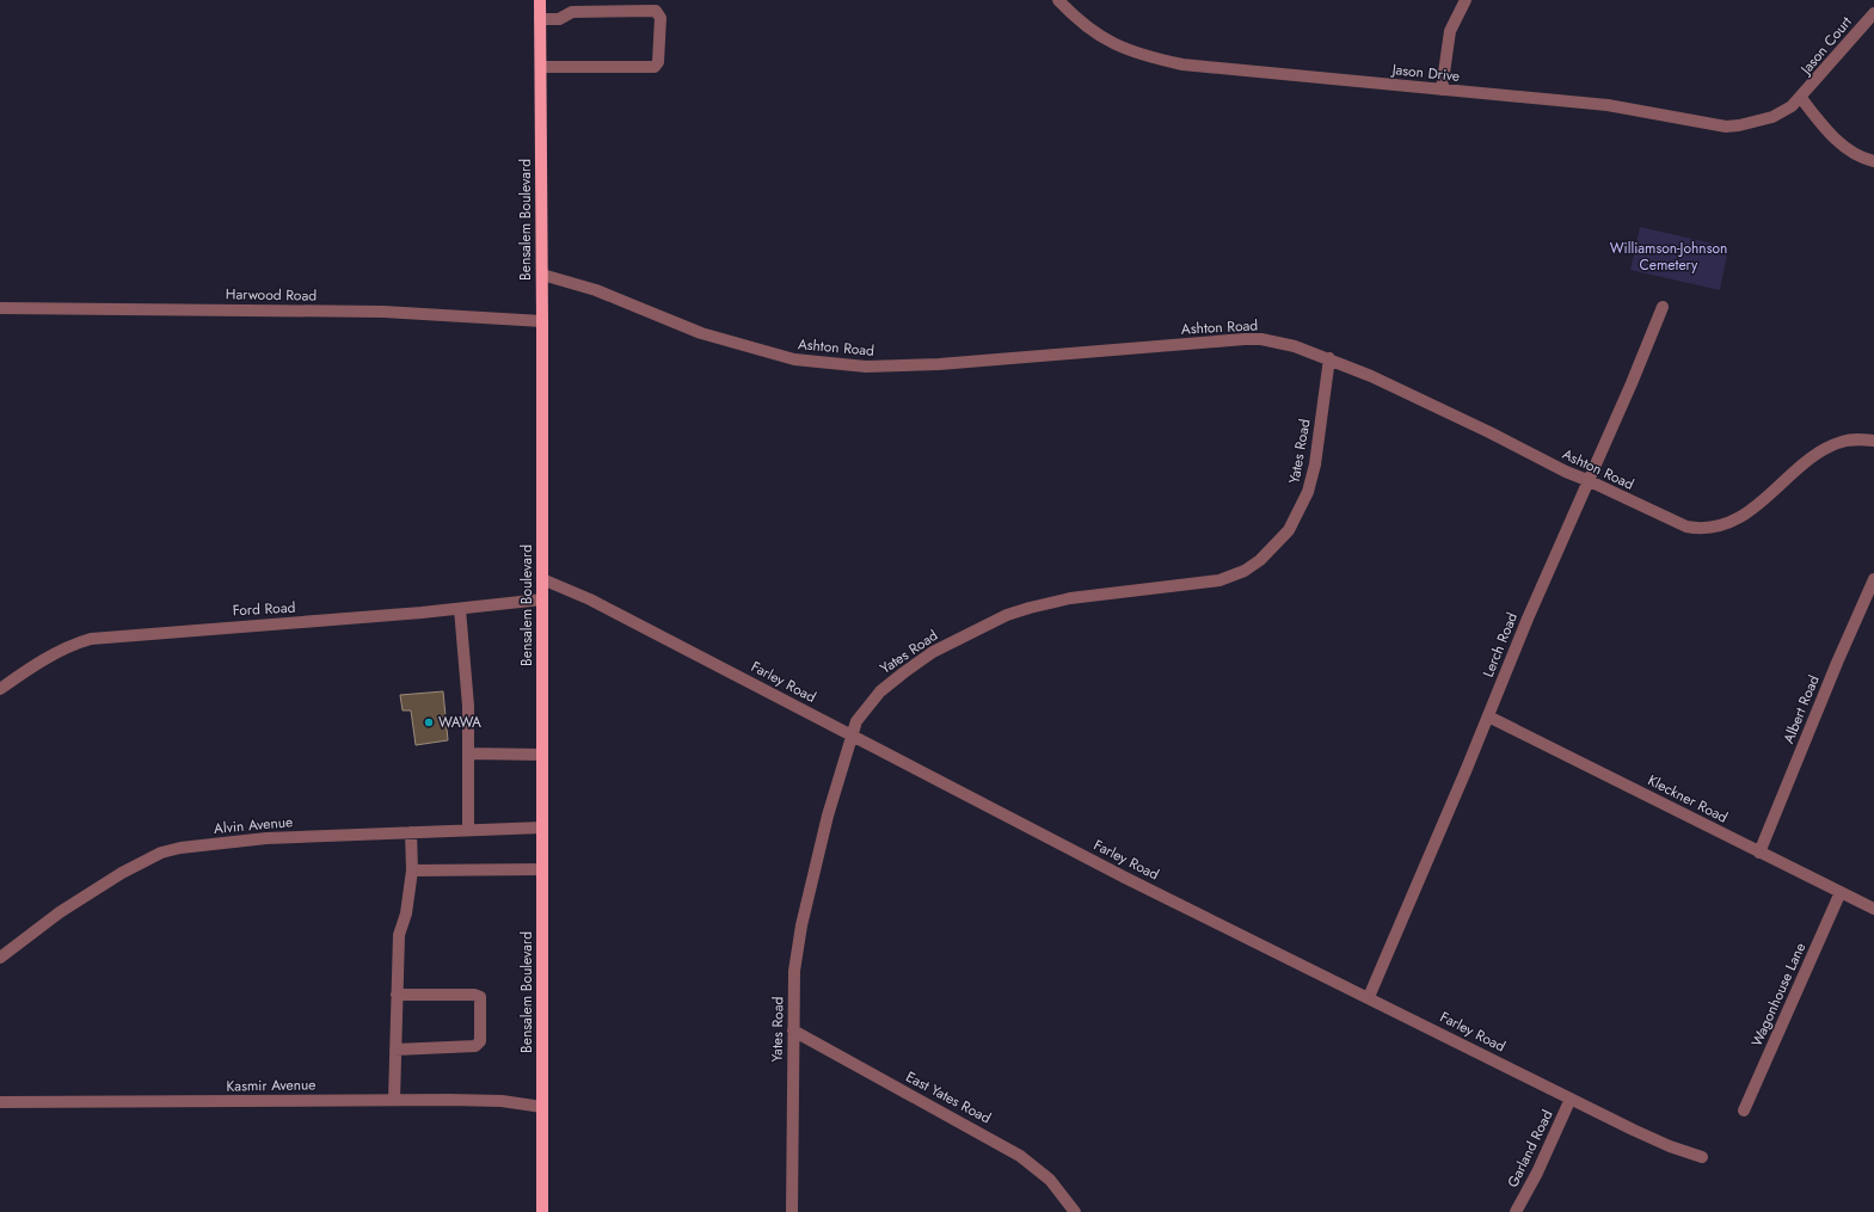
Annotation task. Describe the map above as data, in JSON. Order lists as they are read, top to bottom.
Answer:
{
  "streets": {
    "main road": ["Bensalem Boulevard"],
    "street": [
      "Jason Court",
      "Jason Drive",
      "Harwood Road",
      "Ashton Road",
      "Yates Road",
      "Ford Road",
      "Lerch Road",
      "Farley Road",
      "Albert Road",
      "Kleckner Road",
      "Alvin Avenue",
      "Wagonhouse Lane",
      "Kasmir Avenue",
      "East Yates Road",
      "Garland Road"
    ]
  },
  "crossings": [
    ["Jason Court", "Jason Drive"],
    ["Bensalem Boulevard", "Harwood Road"],
    ["Bensalem Boulevard", "Ashton Road"],
    ["Bensalem Boulevard", "Ford Road"],
    ["Bensalem Boulevard", "Farley Road"],
    ["Bensalem Boulevard", "Alvin Avenue"],
    ["Bensalem Boulevard", "Kasmir Avenue"],
    ["Ashton Road", "Yates Road"],
    ["Ashton Road", "Lerch Road"],
    ["Yates Road", "Farley Road"],
    ["Yates Road", "East Yates Road"],
    ["Lerch Road", "Farley Road"],
    ["Lerch Road", "Kleckner Road"],
    ["Farley Road", "Garland Road"],
    ["Albert Road", "Kleckner Road"],
    ["Kleckner Road", "Wagonhouse Lane"]
  ],
  "parks": ["Williamson-Johnson Cemetery"],
  "places": ["WAWA"]
}
